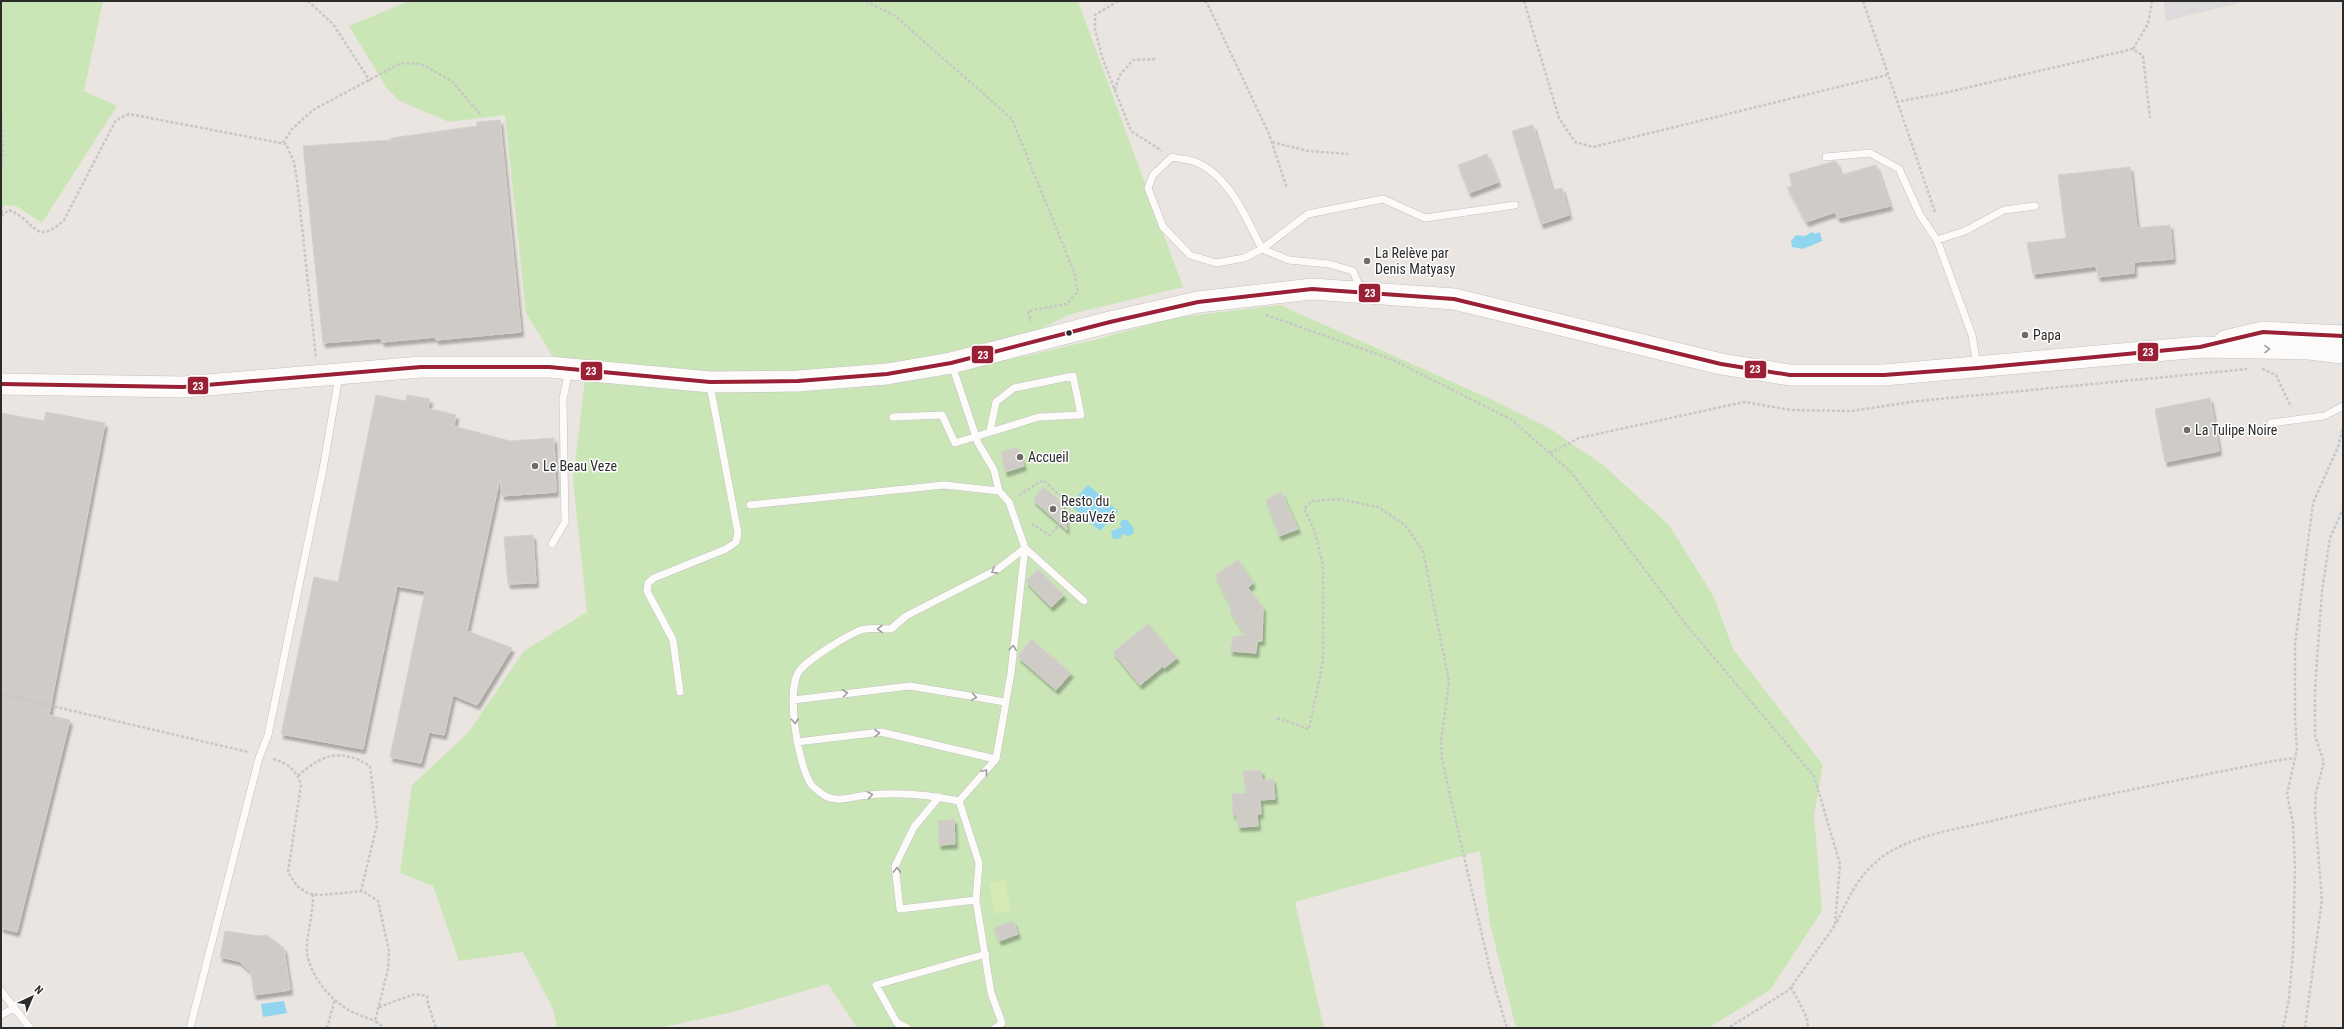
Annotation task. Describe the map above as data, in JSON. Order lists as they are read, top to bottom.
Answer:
{
  "places": [
    "La Relève par Denis Matyasy",
    "Papa",
    "La Tulipe Noire",
    "Accueil",
    "Le Beau Veze",
    "Resto du BeauVezé"
  ],
  "lines": ["transit line 23"],
  "north": "top right"
}
